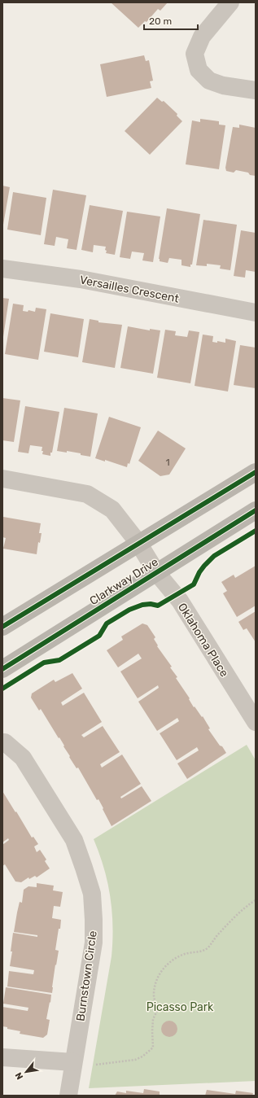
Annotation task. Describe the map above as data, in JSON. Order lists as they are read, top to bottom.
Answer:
{
  "streets": {
    "street": [
      "Versailles Crescent",
      "Clarkway Drive",
      "Oklahoma Place",
      "Burnstown Circle"
    ]
  },
  "crossings": [
    ["Clarkway Drive", "Oklahoma Place"]
  ],
  "parks": ["Picasso Park"],
  "house_numbers": ["1"],
  "scale_bar": "20 m",
  "north": "bottom left"
}
